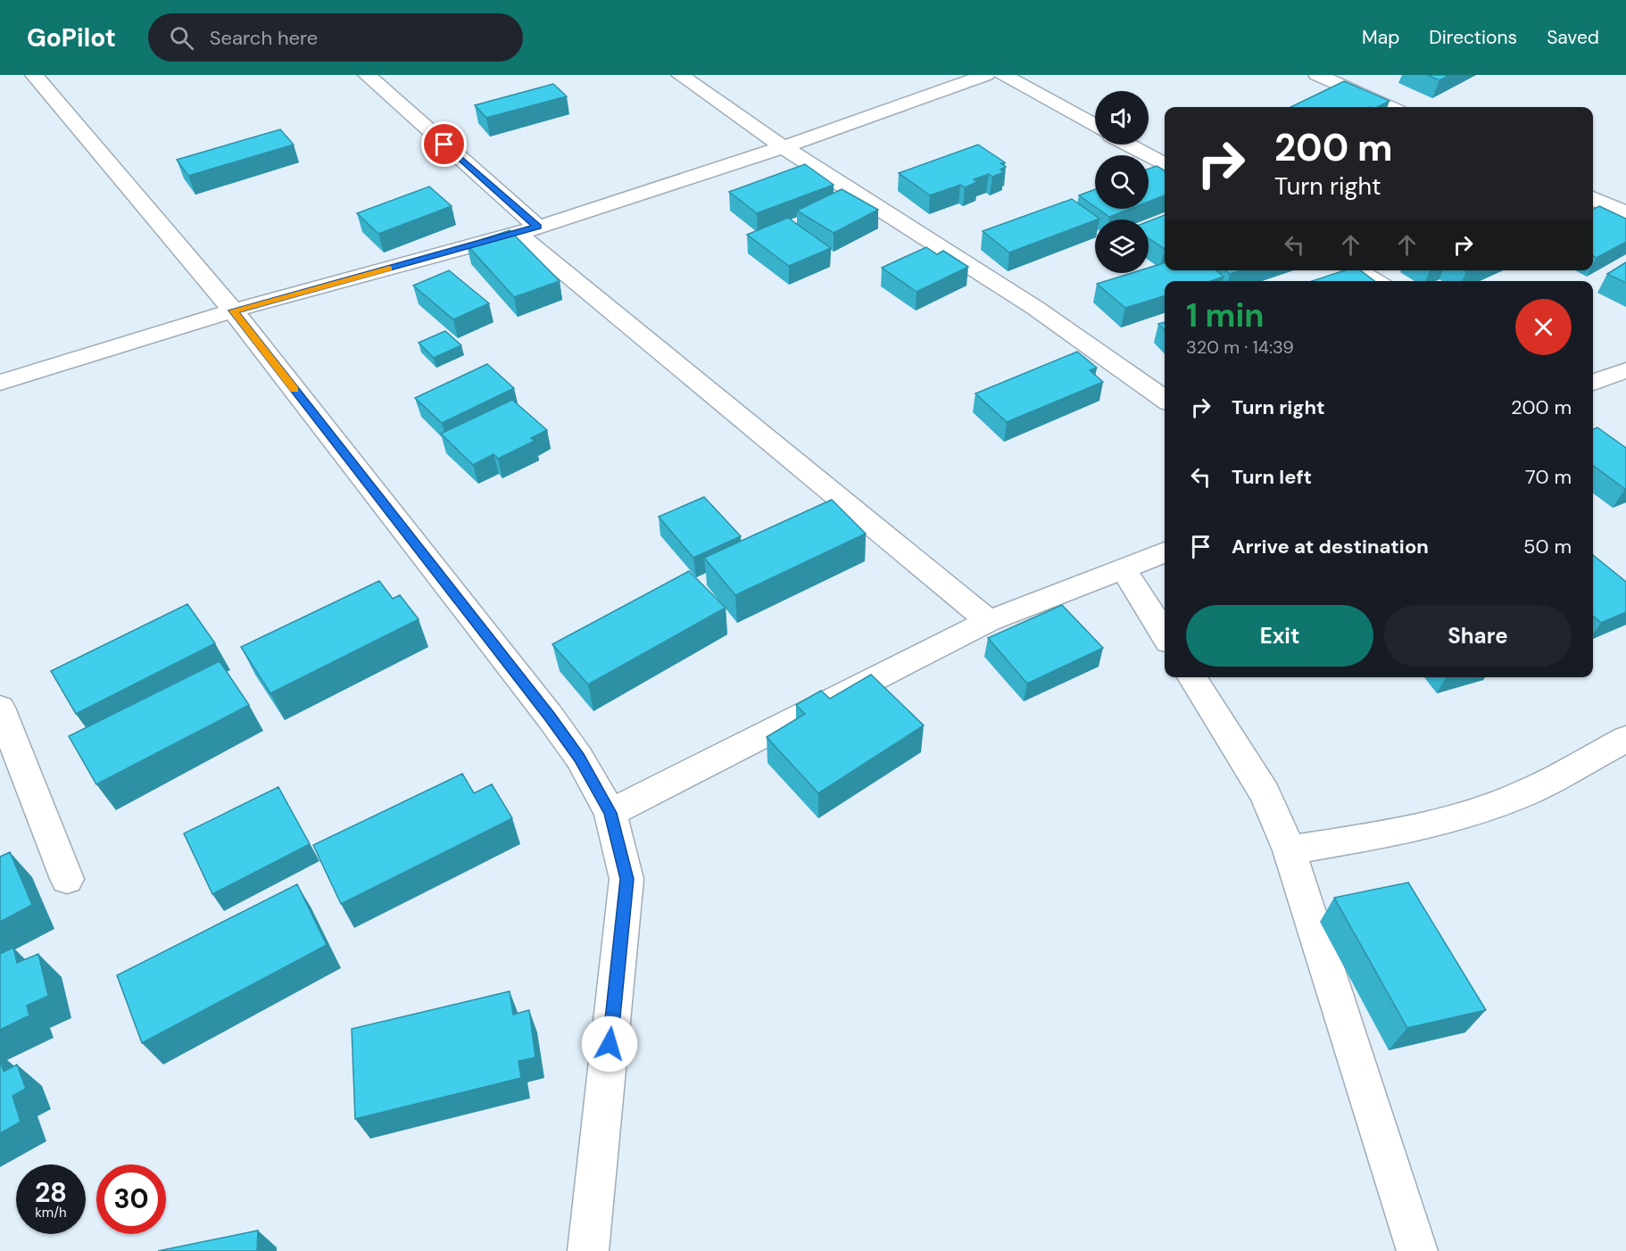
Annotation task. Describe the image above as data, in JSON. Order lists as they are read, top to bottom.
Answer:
{
  "page": {
    "header": "GoPilot",
    "search": "Search here",
    "nav": ["Map", "Directions", "Saved"],
    "turn": ["200 m", "Turn right"],
    "heading": ["1 min", "320 m · 14:39"],
    "list": [
      {
        "name": "Turn right",
        "value": "200 m"
      },
      {
        "name": "Turn left",
        "value": "70 m"
      },
      {
        "name": "Arrive at destination",
        "value": "50 m"
      }
    ],
    "buttons": ["Exit", "Share"],
    "speed": "28 km/h",
    "limit": "30"
  }
}
